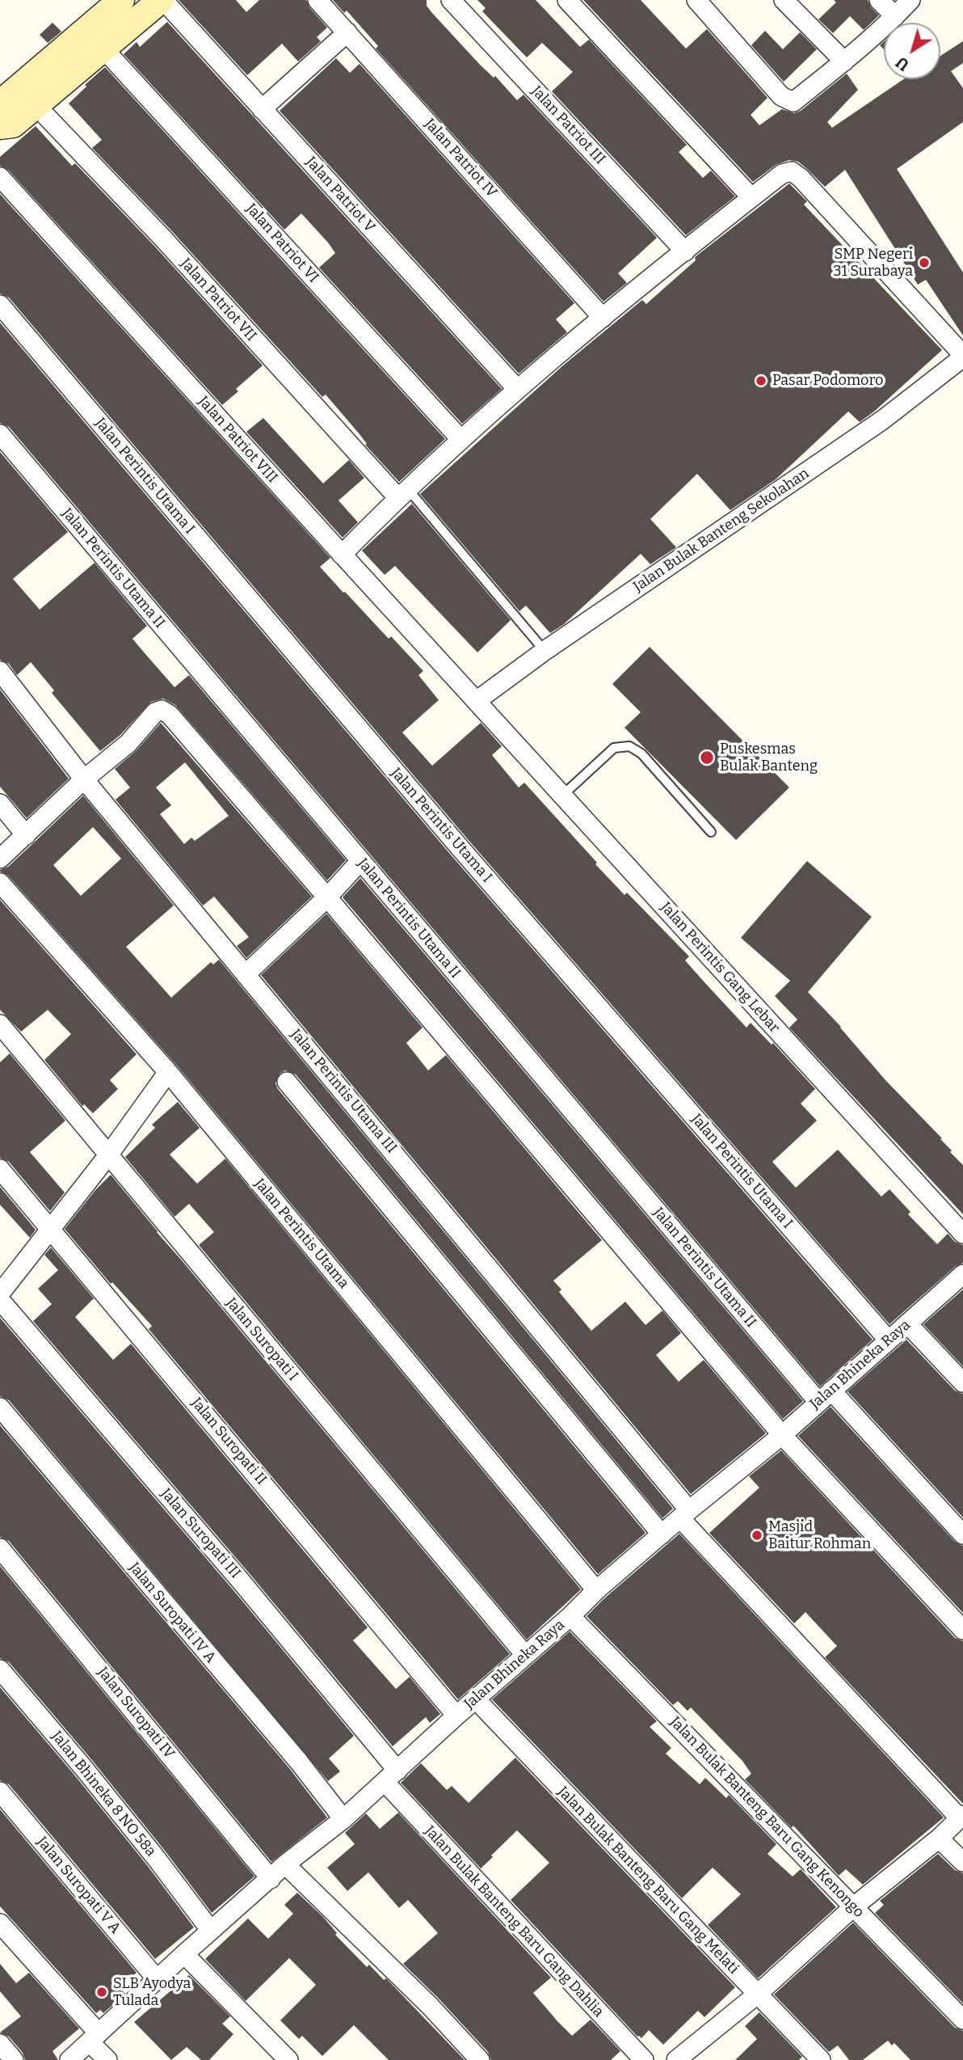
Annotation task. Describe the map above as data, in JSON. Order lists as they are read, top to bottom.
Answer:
{
  "streets": {
    "street": [
      "Jalan Patriot III",
      "Jalan Patriot IV",
      "Jalan Patriot V",
      "Jalan Patriot VI",
      "Jalan Patriot VII",
      "Jalan Patriot VIII",
      "Jalan Perintis Utama I",
      "Jalan Bulak Banteng Sekolahan",
      "Jalan Perintis Utama II",
      "Jalan Perintis Gang Lebar",
      "Jalan Perintis Utama III",
      "Jalan Perintis Utama",
      "Jalan Suropati I",
      "Jalan Bhineka Raya",
      "Jalan Suropati II",
      "Jalan Suropati III",
      "Jalan Suropati IV A",
      "Jalan Suropati IV",
      "Jalan Bhineka 8 NO 58a",
      "Jalan Bulak Banteng Baru Gang Kenongo",
      "Jalan Bulak Banteng Baru Gang Melati",
      "Jalan Suropati V A",
      "Jalan Bulak Banteng Baru Gang Dahlia"
    ]
  },
  "crossings": [
    ["Jalan Patriot VIII", "Jalan Bulak Banteng Sekolahan"],
    ["Jalan Patriot VIII", "Jalan Perintis Gang Lebar"],
    ["Jalan Perintis Utama I", "Jalan Bhineka Raya"],
    ["Jalan Bulak Banteng Sekolahan", "Jalan Perintis Gang Lebar"],
    ["Jalan Perintis Utama II", "Jalan Bhineka Raya"],
    ["Jalan Perintis Utama III", "Jalan Bhineka Raya"],
    ["Jalan Perintis Utama", "Jalan Bhineka Raya"],
    ["Jalan Suropati I", "Jalan Bhineka Raya"],
    ["Jalan Bhineka Raya", "Jalan Suropati II"],
    ["Jalan Bhineka Raya", "Jalan Suropati III"],
    ["Jalan Bhineka Raya", "Jalan Suropati IV A"],
    ["Jalan Bhineka Raya", "Jalan Suropati IV"],
    ["Jalan Bhineka Raya", "Jalan Bhineka 8 NO 58a"],
    ["Jalan Bhineka Raya", "Jalan Bulak Banteng Baru Gang Kenongo"],
    ["Jalan Bhineka Raya", "Jalan Bulak Banteng Baru Gang Melati"],
    ["Jalan Bhineka Raya", "Jalan Suropati V A"],
    ["Jalan Bhineka Raya", "Jalan Bulak Banteng Baru Gang Dahlia"],
    ["Jalan Suropati III", "Jalan Bulak Banteng Baru Gang Dahlia"]
  ],
  "places": [
    "SMP Negeri 31 Surabaya",
    "Pasar Podomoro",
    "Puskesmas Bulak Banteng",
    "Masjid Baitur Rohman",
    "SLB Ayodya Tulada"
  ],
  "north": "bottom left"
}
